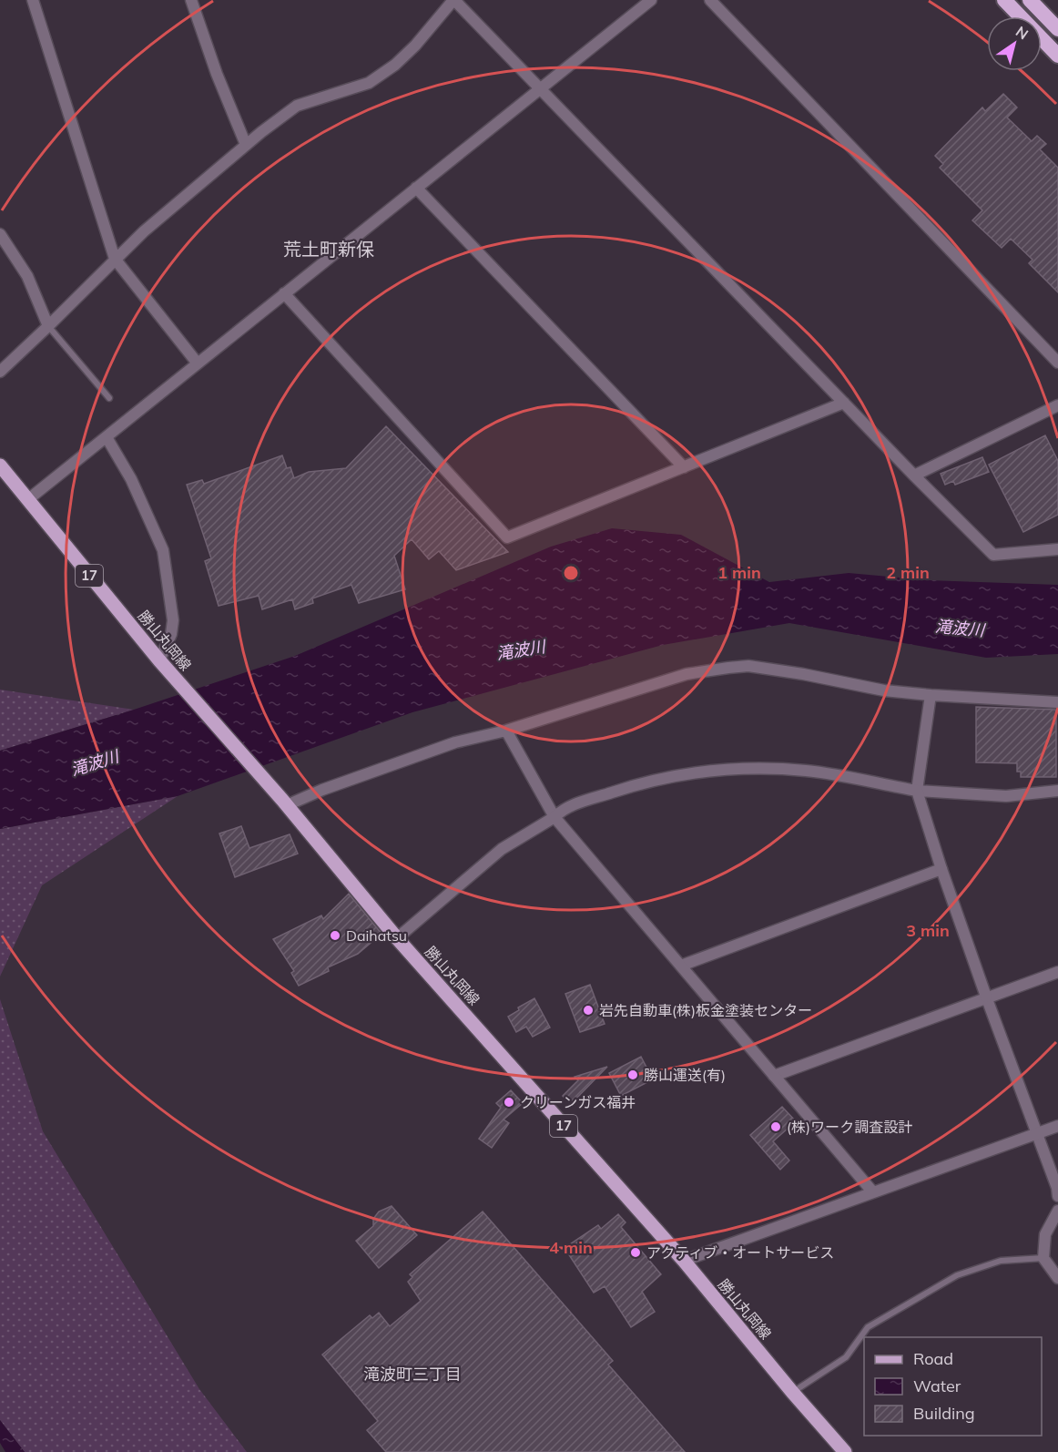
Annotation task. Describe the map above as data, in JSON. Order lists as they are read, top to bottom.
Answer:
{
  "streets": {
    "main road": ["17", "勝山丸岡線"]
  },
  "districts": ["荒土町新保", "滝波町三丁目"],
  "water": ["滝波川"],
  "places": [
    "Daihatsu",
    "岩先自動車(株)板金塗装センター",
    "勝山運送(有)",
    "クリーンガス福井",
    "(株)ワーク調査設計",
    "アクティブ・オートサービス"
  ],
  "legend": ["Road", "Water", "Building"],
  "north": "top right",
  "rings": [
    "1 min",
    "2 min",
    "3 min",
    "4 min"
  ]
}
